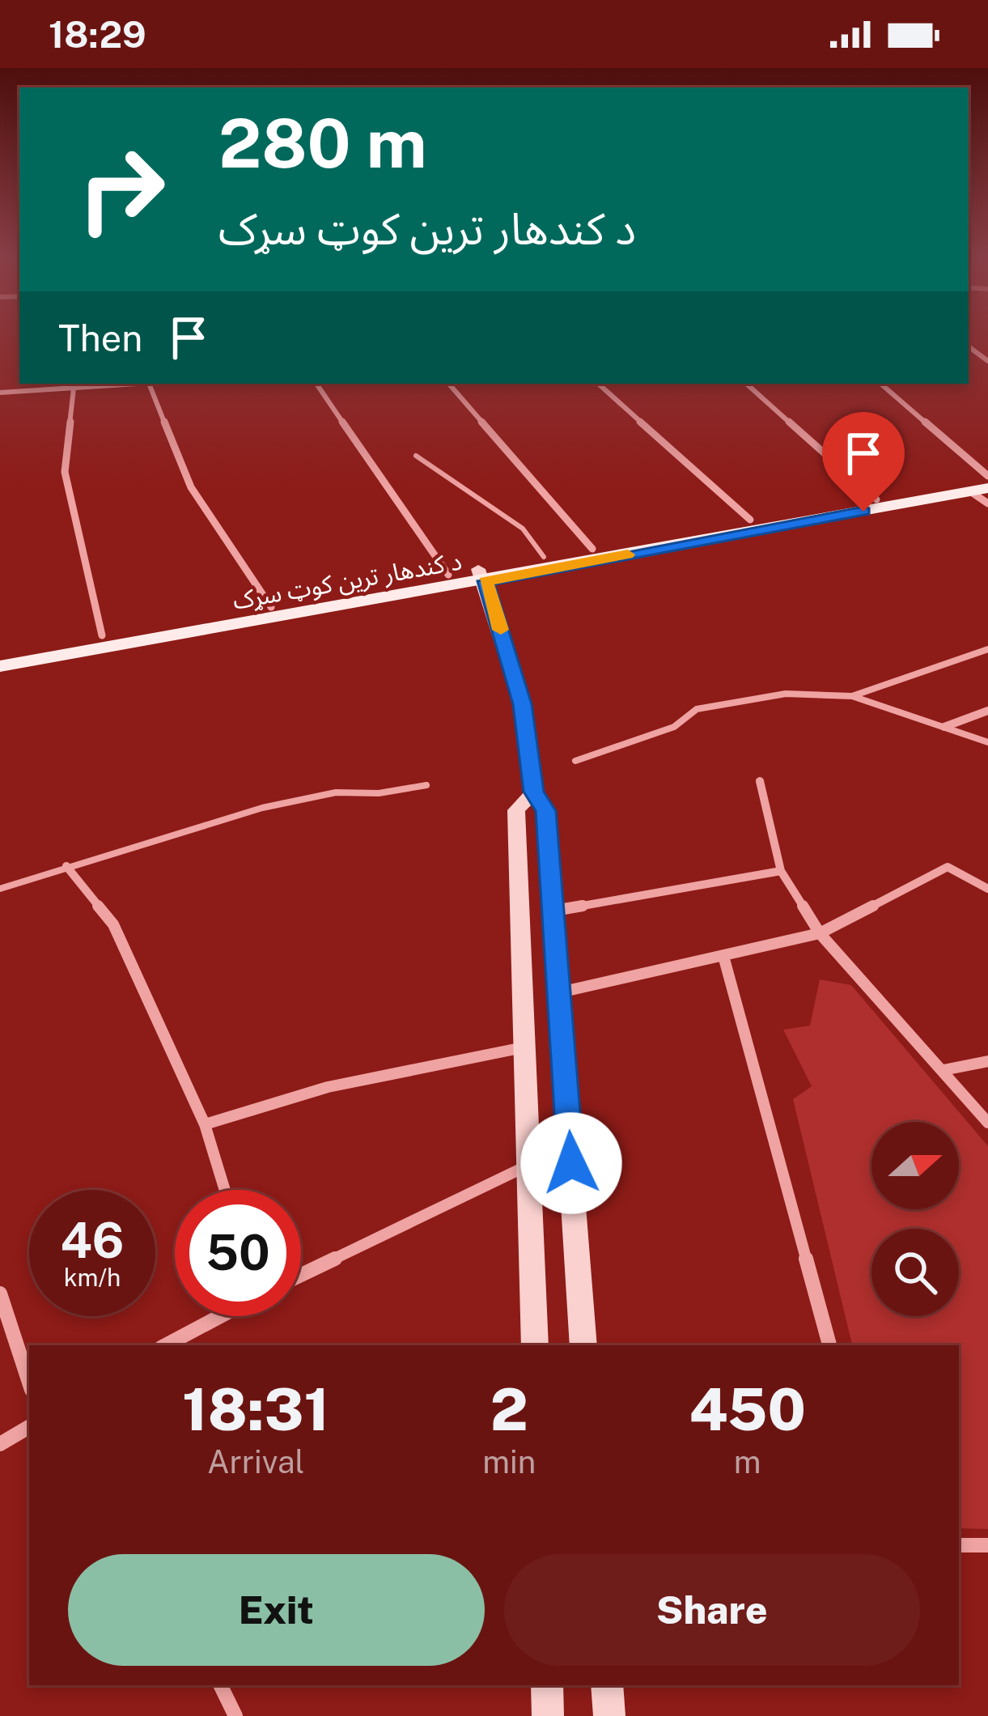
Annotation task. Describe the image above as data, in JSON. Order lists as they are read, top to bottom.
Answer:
{
  "streets": {
    "main road": ["د کندهار ترين کوټ سړک"]
  },
  "north": "right",
  "page": {
    "status": "18:29",
    "turn": ["280 m", "د کندهار ترين کوټ سړک"],
    "then": "Then",
    "speed": "46 km/h",
    "limit": "50",
    "eta": [
      "18:31",
      "Arrival",
      "2",
      "min",
      "450",
      "m"
    ],
    "buttons": ["Exit", "Share"]
  }
}
